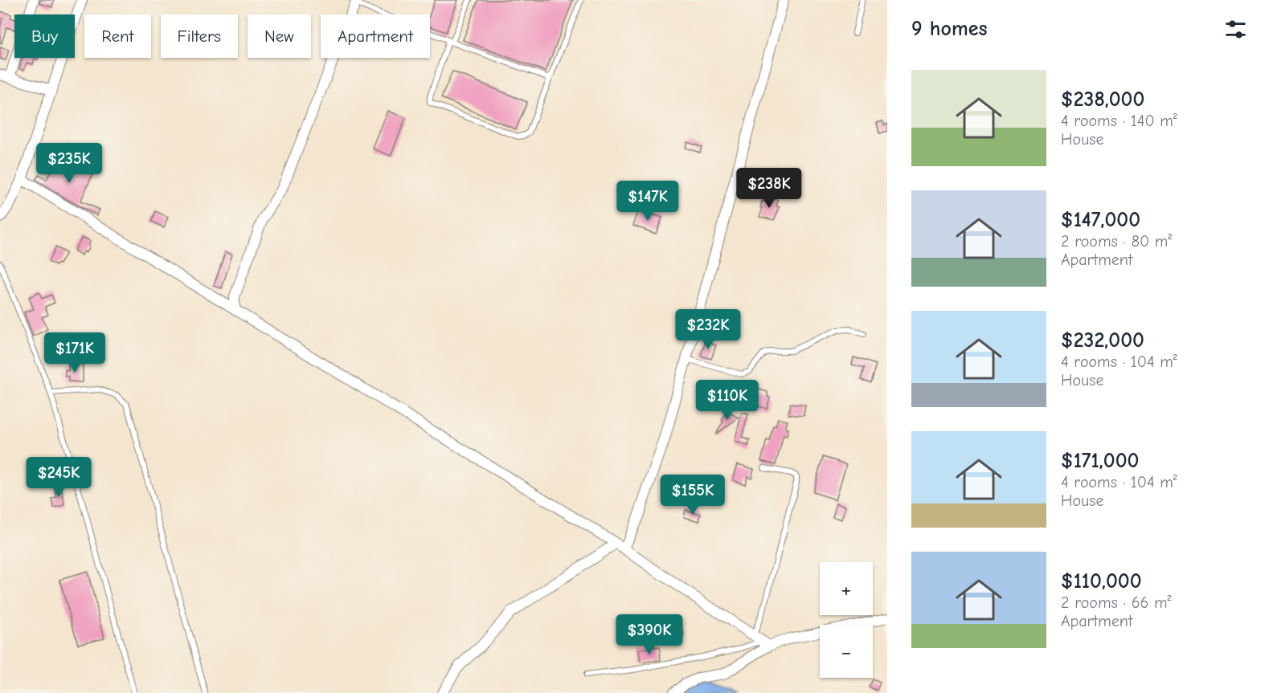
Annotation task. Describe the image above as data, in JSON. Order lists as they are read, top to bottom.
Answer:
{
  "page": {
    "heading": "9 homes",
    "chip": [
      "Buy",
      "Rent",
      "Filters",
      "New",
      "Apartment"
    ],
    "list": [
      {
        "name": "$238,000",
        "note": "4 rooms · 140 m² · House"
      },
      {
        "name": "$147,000",
        "note": "2 rooms · 80 m² · Apartment"
      },
      {
        "name": "$232,000",
        "note": "4 rooms · 104 m² · House"
      },
      {
        "name": "$171,000",
        "note": "4 rooms · 104 m² · House"
      },
      {
        "name": "$110,000",
        "note": "2 rooms · 66 m² · Apartment"
      }
    ],
    "price": [
      "$235K",
      "$238K",
      "$147K",
      "$232K",
      "$171K",
      "$110K",
      "$245K",
      "$155K",
      "$390K"
    ],
    "map_buttons": ["+", "−"]
  }
}
